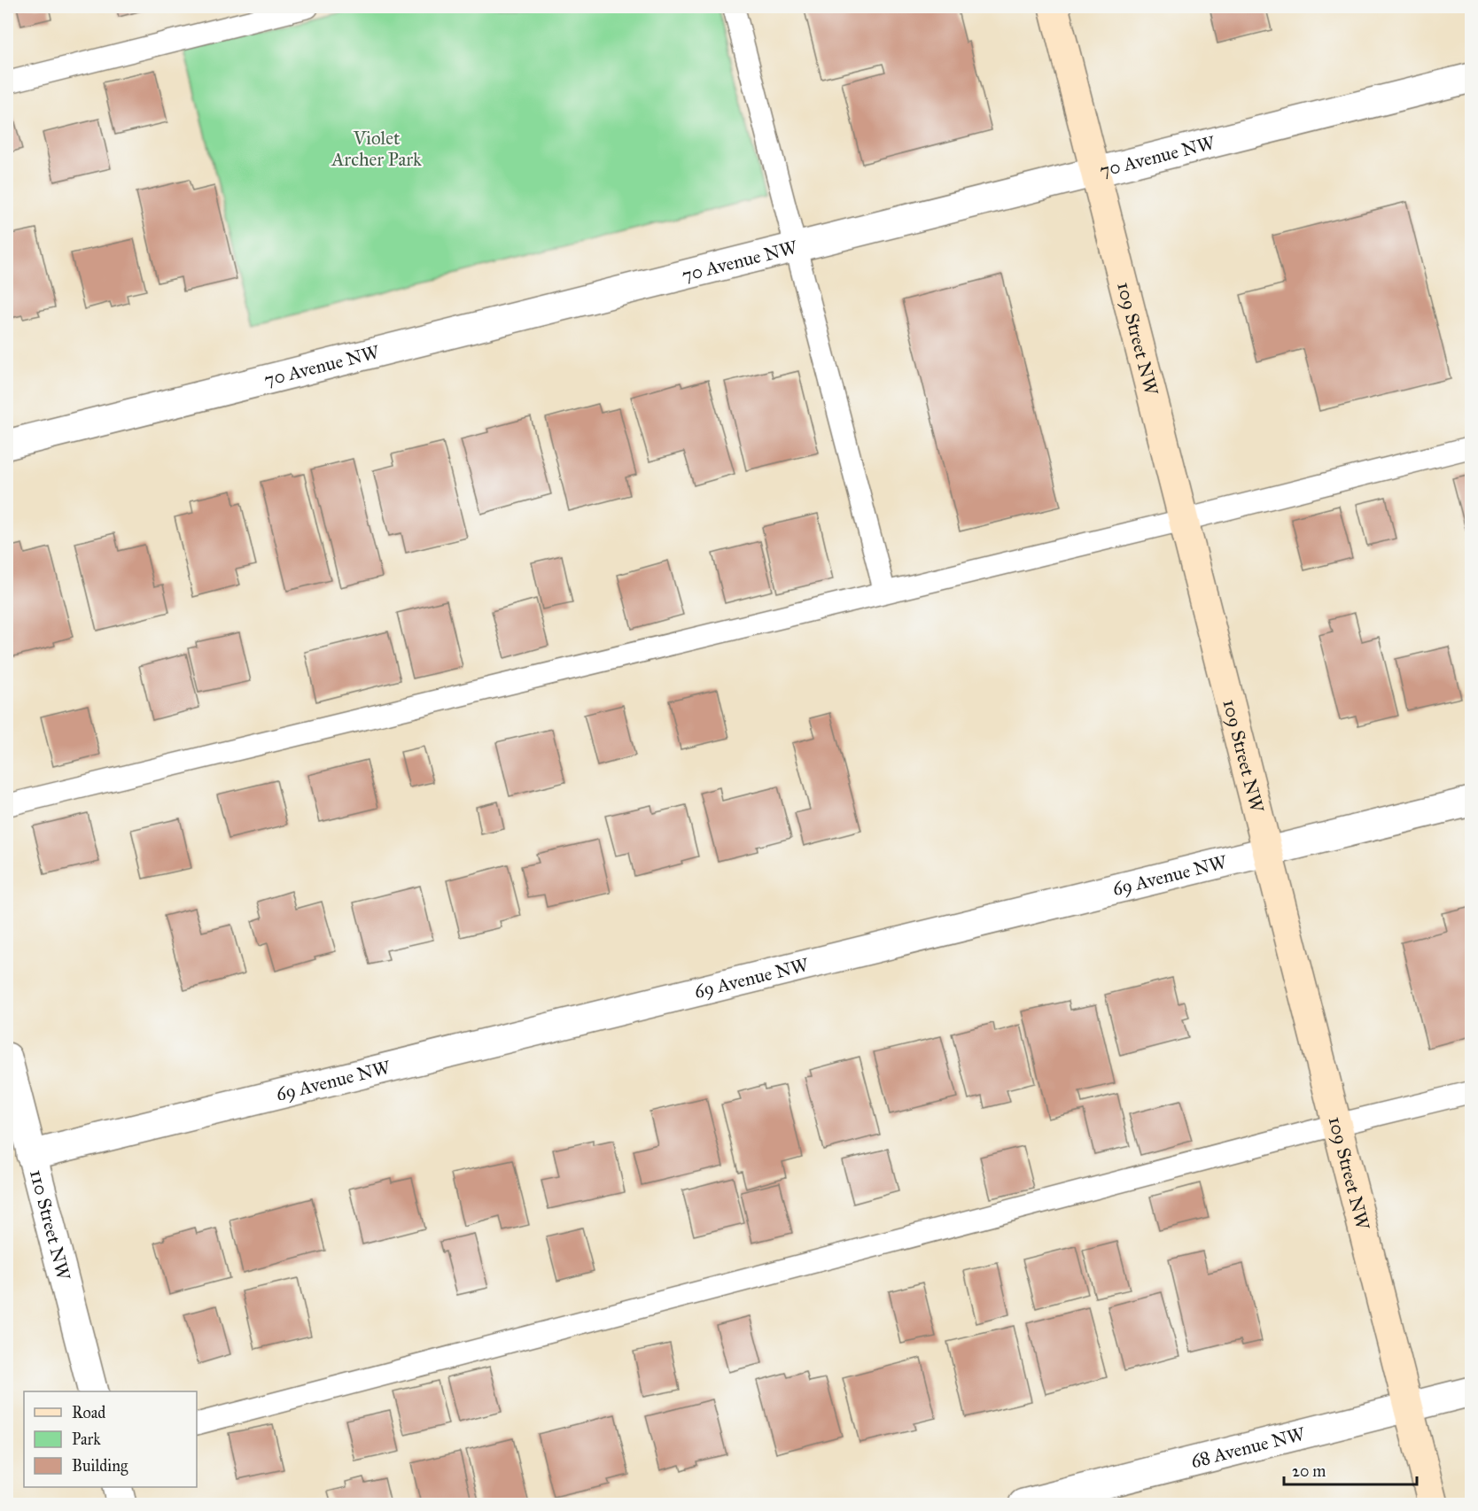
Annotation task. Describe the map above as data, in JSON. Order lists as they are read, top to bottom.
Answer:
{
  "streets": {
    "main road": ["109 Street NW"],
    "street": [
      "70 Avenue NW",
      "69 Avenue NW",
      "110 Street NW",
      "68 Avenue NW"
    ]
  },
  "crossings": [
    ["70 Avenue NW", "109 Street NW"],
    ["109 Street NW", "69 Avenue NW"],
    ["109 Street NW", "68 Avenue NW"],
    ["69 Avenue NW", "110 Street NW"]
  ],
  "parks": ["Violet Archer Park"],
  "legend": ["Road", "Park", "Building"],
  "scale_bar": "20 m"
}
